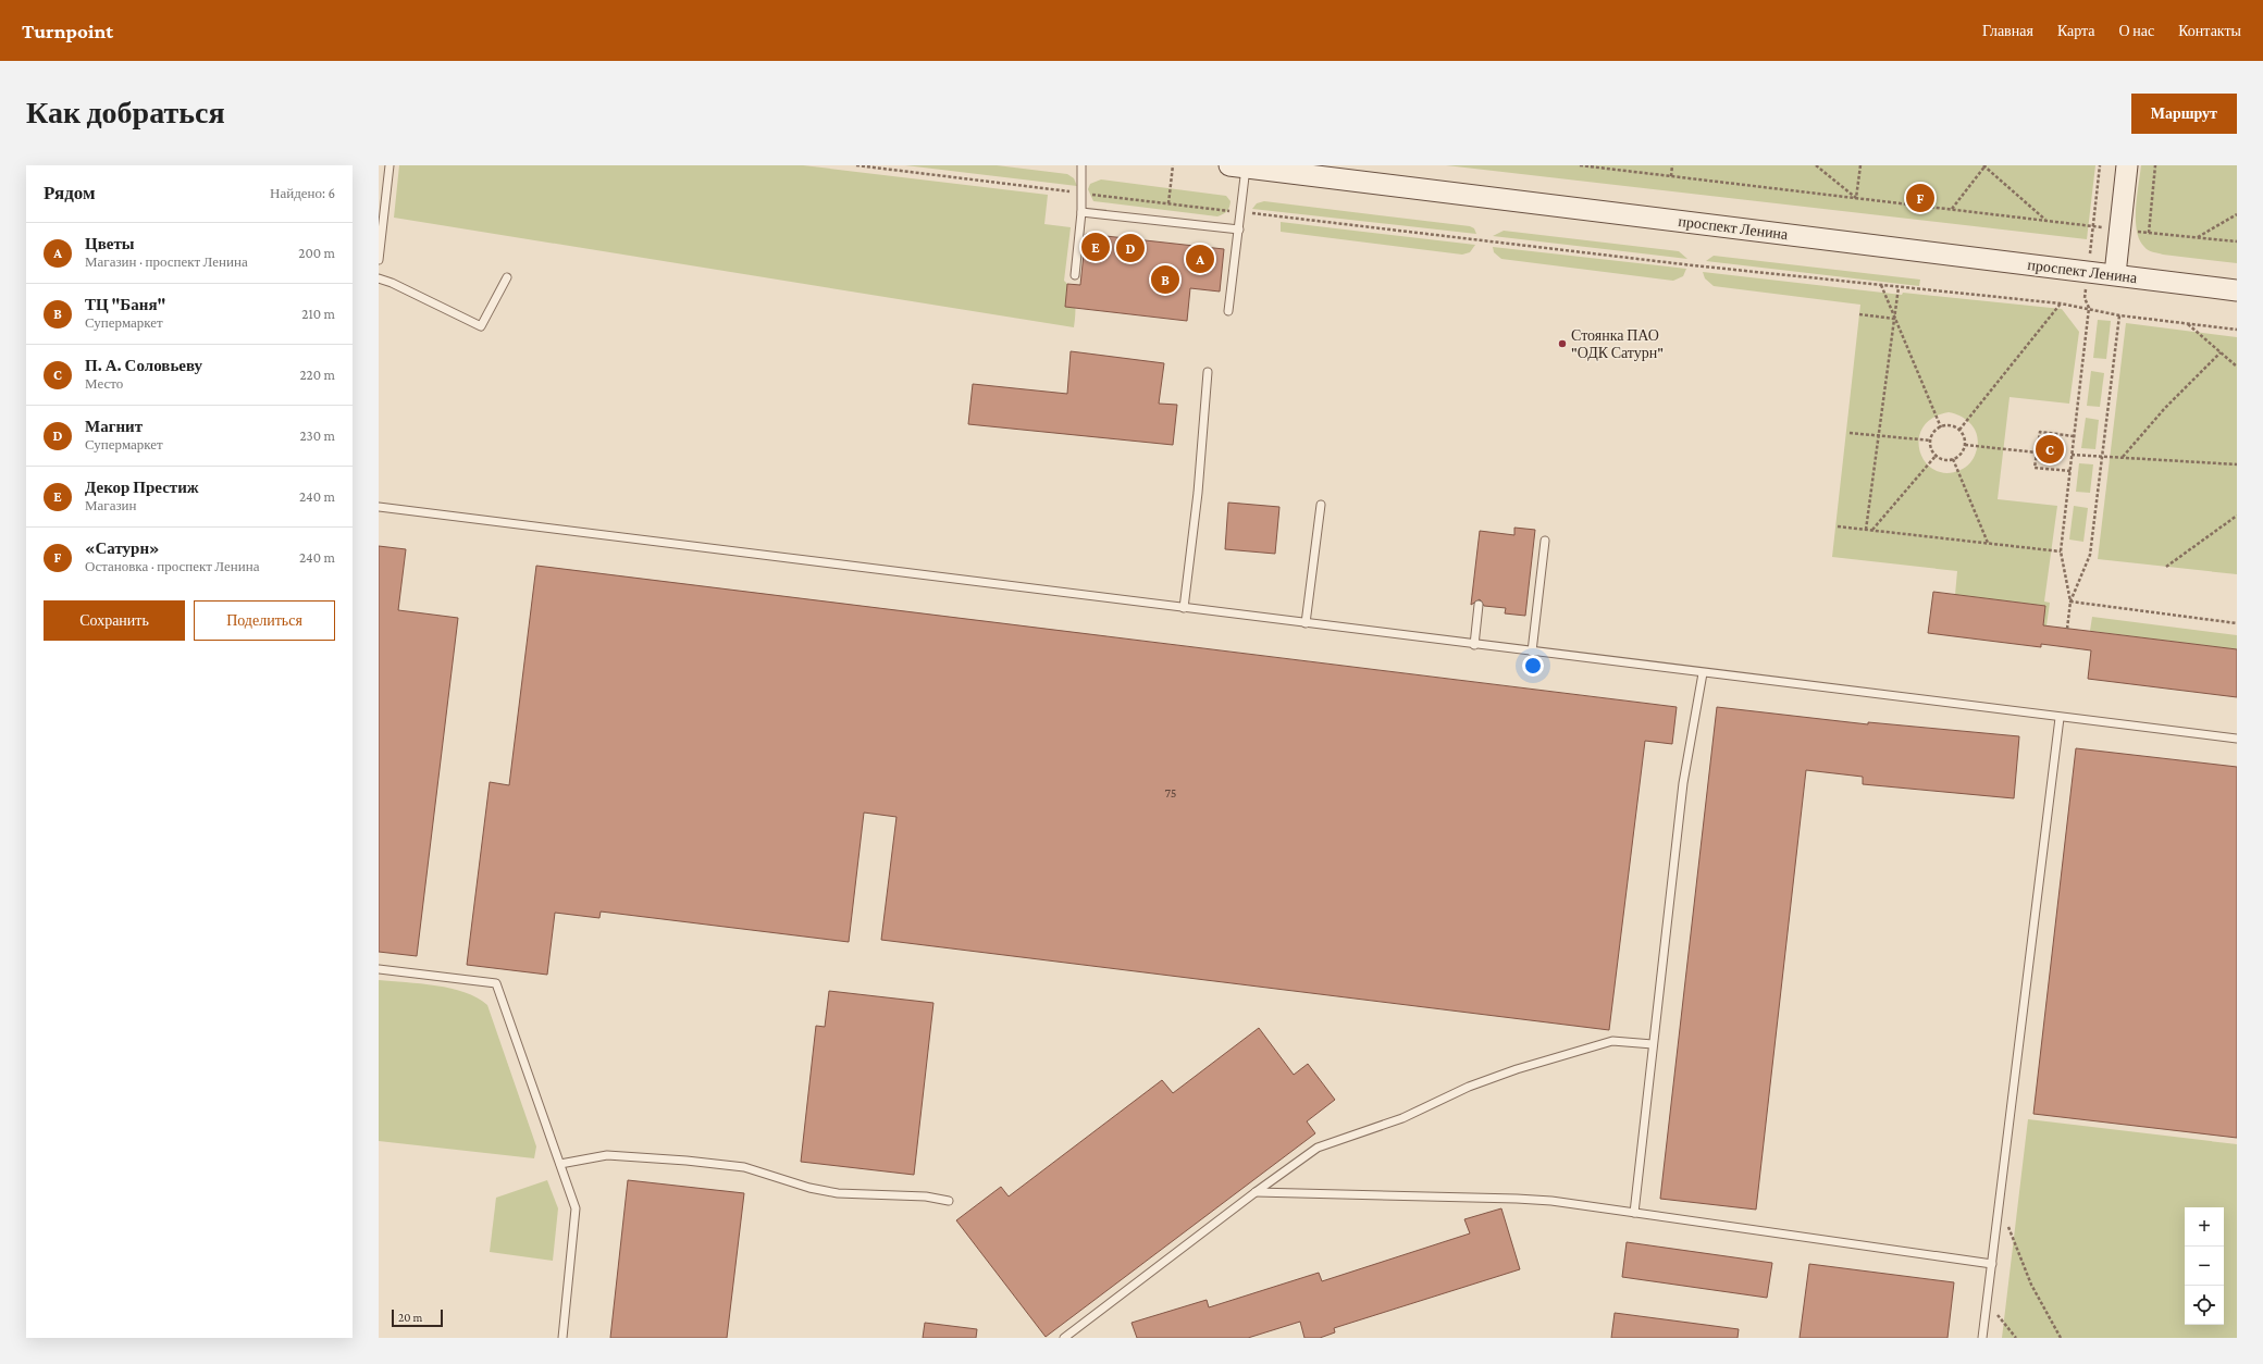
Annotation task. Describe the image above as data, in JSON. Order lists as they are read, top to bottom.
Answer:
{
  "streets": {
    "main road": ["проспект Ленина"]
  },
  "places": ["Стоянка ПАО \"ОДК Сатурн\""],
  "house_numbers": ["75"],
  "scale_bar": "20 m",
  "page": {
    "header": "Turnpoint",
    "nav": [
      "Главная",
      "Карта",
      "О нас",
      "Контакты"
    ],
    "buttons": [
      "Маршрут",
      ["Сохранить", "Поделиться"]
    ],
    "title": "Как добраться",
    "heading": ["Рядом", "Найдено: 6"],
    "pins": [
      "F",
      "E",
      "D",
      "A",
      "B",
      "C"
    ],
    "list": [
      {
        "mark": "A",
        "name": "Цветы",
        "note": "Магазин · проспект Ленина",
        "value": "200 m"
      },
      {
        "mark": "B",
        "name": "ТЦ \"Баня\"",
        "note": "Супермаркет",
        "value": "210 m"
      },
      {
        "mark": "C",
        "name": "П. А. Соловьеву",
        "note": "Место",
        "value": "220 m"
      },
      {
        "mark": "D",
        "name": "Магнит",
        "note": "Супермаркет",
        "value": "230 m"
      },
      {
        "mark": "E",
        "name": "Декор Престиж",
        "note": "Магазин",
        "value": "240 m"
      },
      {
        "mark": "F",
        "name": "«Сатурн»",
        "note": "Остановка · проспект Ленина",
        "value": "240 m"
      }
    ],
    "map_buttons": ["+", "−"],
    "scale": "20 m"
  }
}
